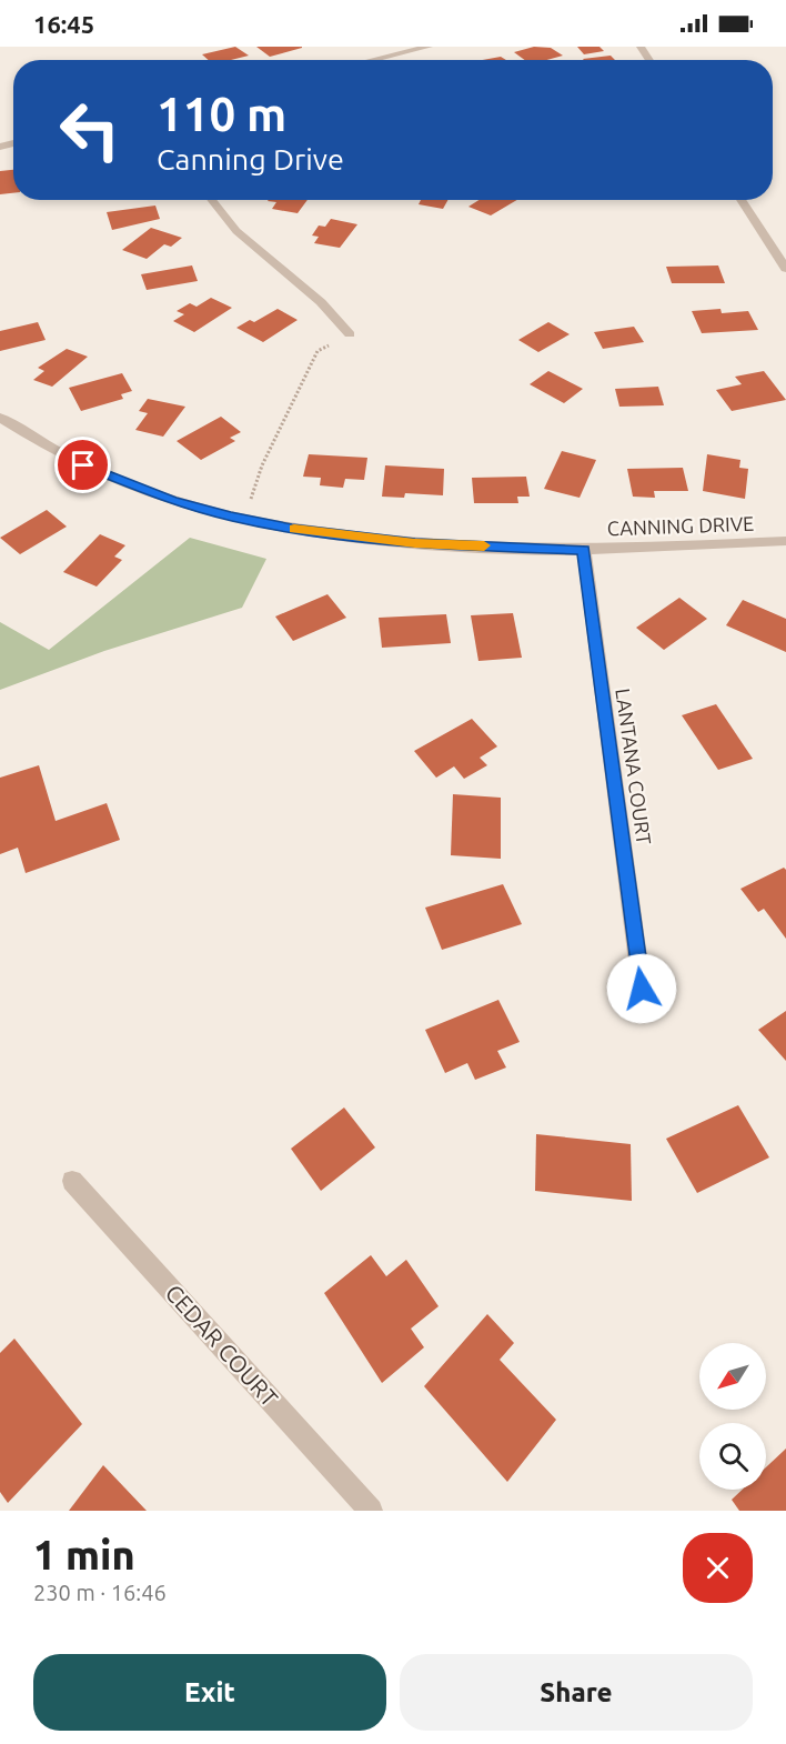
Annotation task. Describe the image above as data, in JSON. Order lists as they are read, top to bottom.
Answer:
{
  "streets": {
    "street": ["CANNING DRIVE", "LANTANA COURT", "CEDAR COURT"]
  },
  "crossings": [
    ["CANNING DRIVE", "LANTANA COURT"]
  ],
  "north": "bottom left",
  "page": {
    "status": "16:45",
    "turn": ["110 m", "Canning Drive"],
    "heading": ["1 min", "230 m · 16:46"],
    "buttons": ["Exit", "Share"]
  }
}
